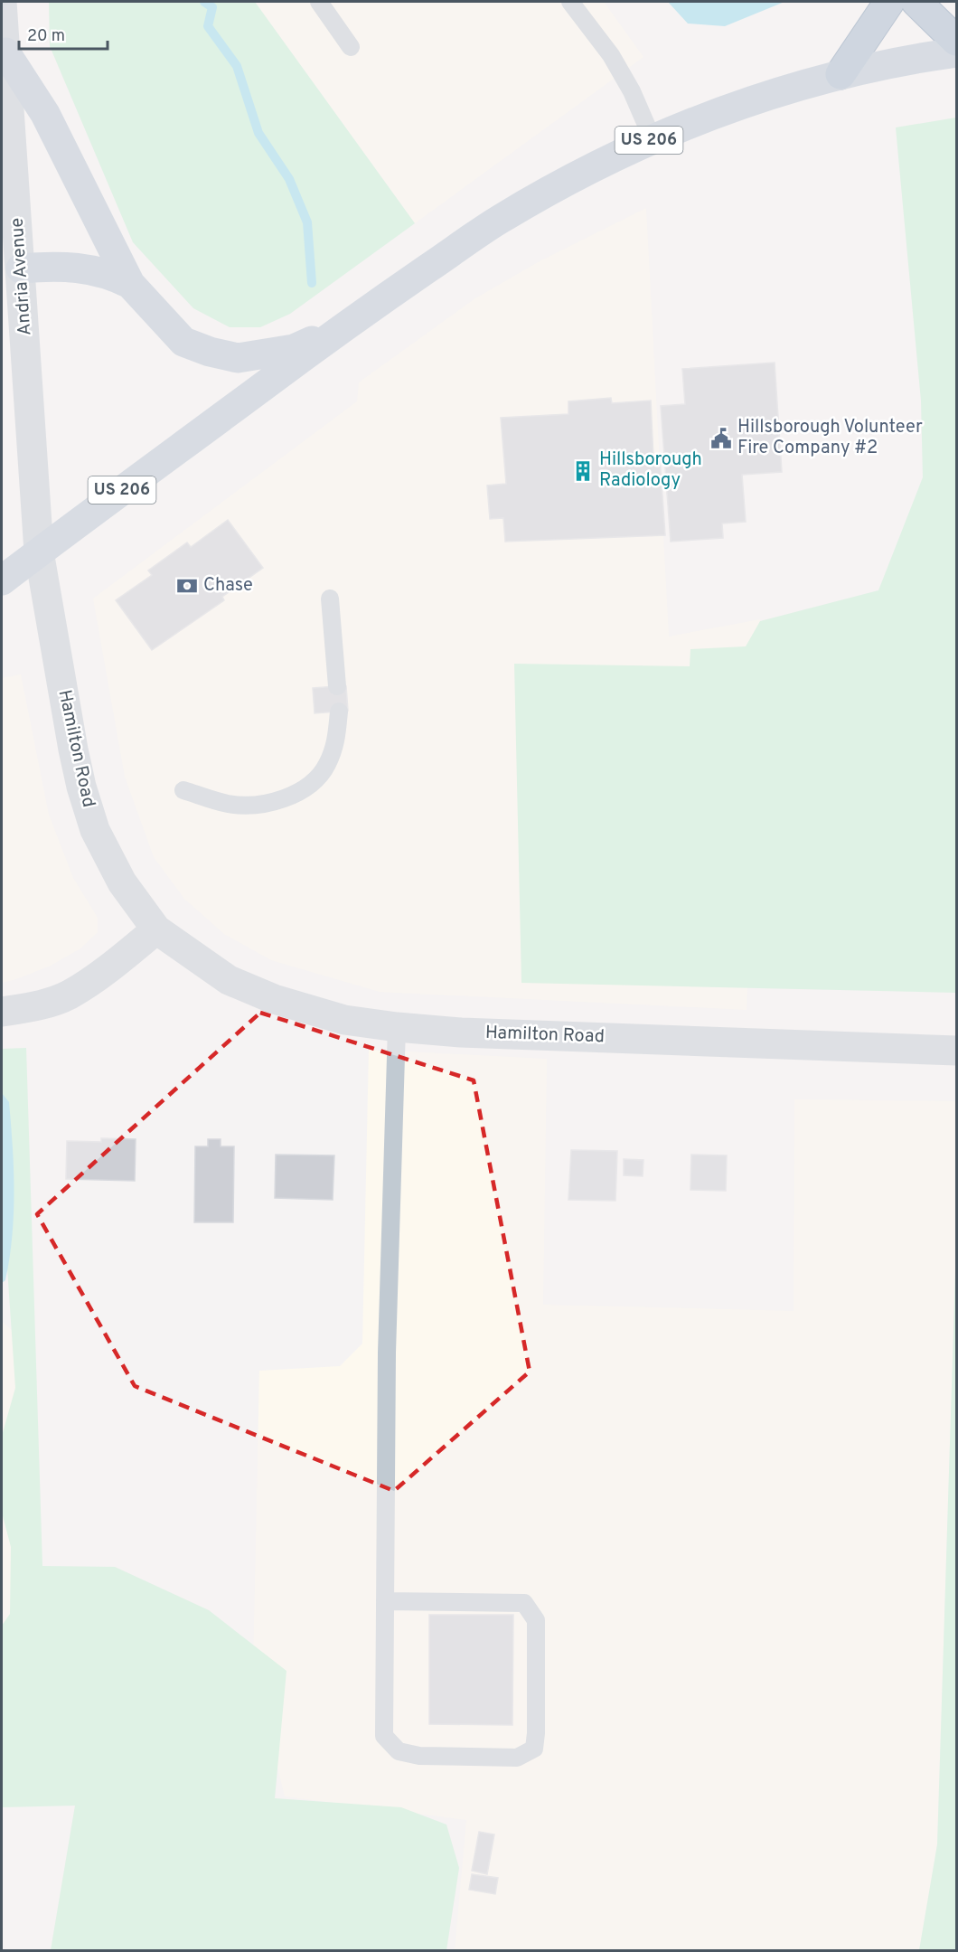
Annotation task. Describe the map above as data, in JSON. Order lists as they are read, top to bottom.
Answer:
{
  "streets": {
    "main road": ["US 206"],
    "street": ["Andria Avenue", "Hamilton Road"]
  },
  "crossings": [
    ["US 206", "Andria Avenue"],
    ["US 206", "Hamilton Road"],
    ["Andria Avenue", "Hamilton Road"]
  ],
  "places": {
    "public building": ["Hillsborough Volunteer Fire Company #2"],
    "building": ["Hillsborough Radiology"],
    "bank": ["Chase"]
  },
  "scale_bar": "20 m"
}
